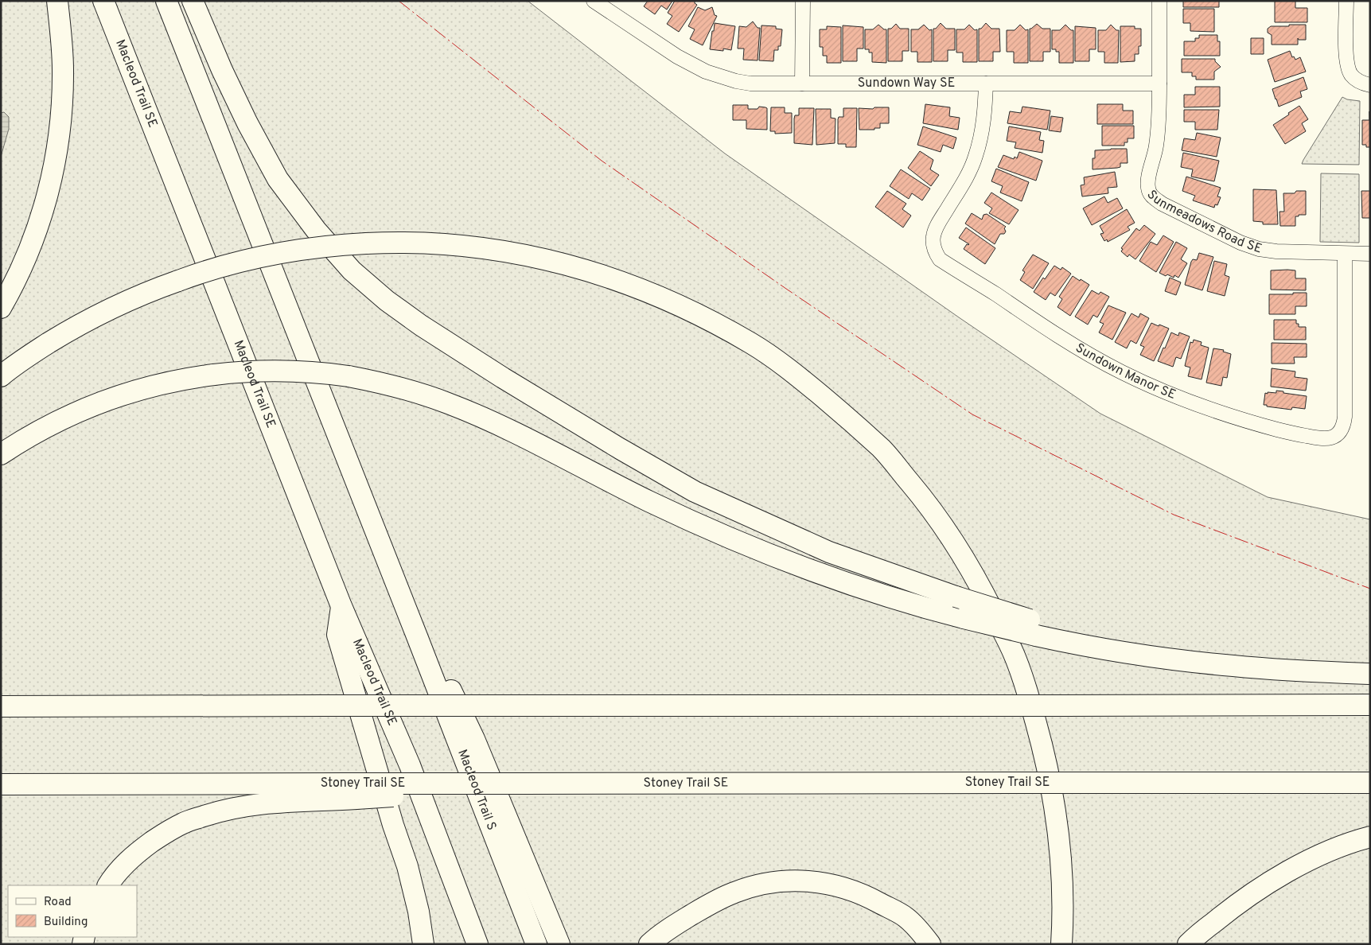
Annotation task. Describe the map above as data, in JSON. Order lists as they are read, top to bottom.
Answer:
{
  "streets": {
    "highway": ["Macleod Trail SE", "Stoney Trail SE", "Macleod Trail S"],
    "street": ["Sundown Way SE", "Sunmeadows Road SE", "Sundown Manor SE"]
  },
  "crossings": [
    ["Sundown Way SE", "Sunmeadows Road SE"],
    ["Sundown Way SE", "Sundown Manor SE"],
    ["Sunmeadows Road SE", "Sundown Manor SE"]
  ],
  "legend": ["Road", "Building"]
}
